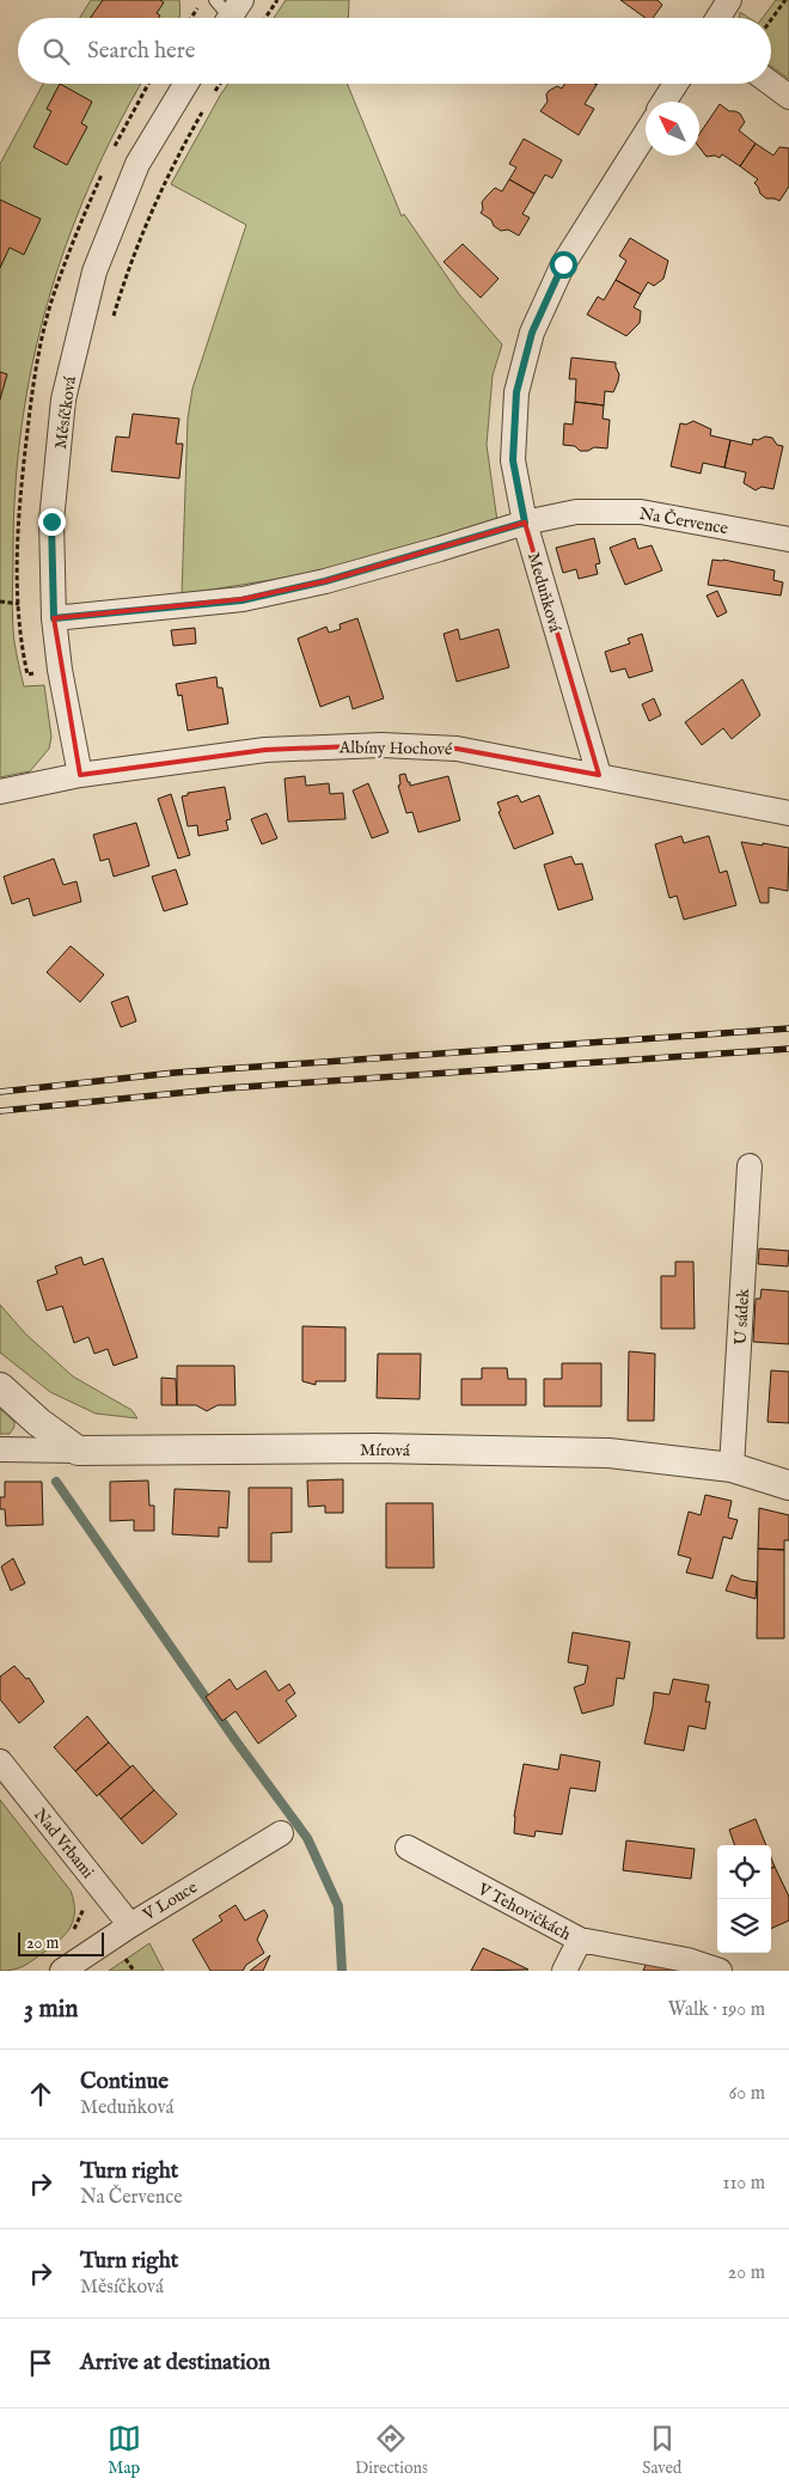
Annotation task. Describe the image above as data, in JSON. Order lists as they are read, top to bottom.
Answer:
{
  "streets": {
    "street": [
      "Měsíčková",
      "Na Července",
      "Meduňková",
      "Albíny Hochové",
      "U sádek",
      "Mírová",
      "Nad Vrbami",
      "V Louce",
      "V Tehovičkách"
    ]
  },
  "crossings": [
    ["Měsíčková", "Na Července"],
    ["Měsíčková", "Albíny Hochové"],
    ["Na Července", "Meduňková"],
    ["Meduňková", "Albíny Hochové"],
    ["U sádek", "Mírová"],
    ["Nad Vrbami", "V Louce"]
  ],
  "scale_bar": "20 m",
  "north": "top left",
  "page": {
    "search": "Search here",
    "scale": "20 m",
    "heading": ["3 min", "Walk · 190 m"],
    "list": [
      ["Continue", "Meduňková", "60 m"],
      ["Turn right", "Na Července", "110 m"],
      ["Turn right", "Měsíčková", "20 m"],
      "Arrive at destination"
    ],
    "nav": ["Map", "Directions", "Saved"]
  }
}
